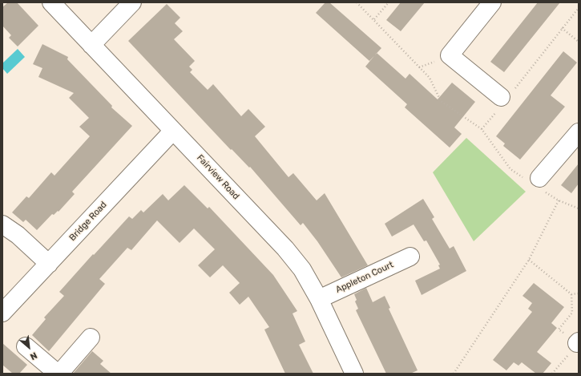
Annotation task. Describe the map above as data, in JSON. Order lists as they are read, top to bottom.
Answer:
{
  "streets": {
    "street": ["Fairview Road", "Bridge Road", "Appleton Court"]
  },
  "crossings": [
    ["Fairview Road", "Bridge Road"],
    ["Fairview Road", "Appleton Court"]
  ],
  "north": "bottom right"
}
